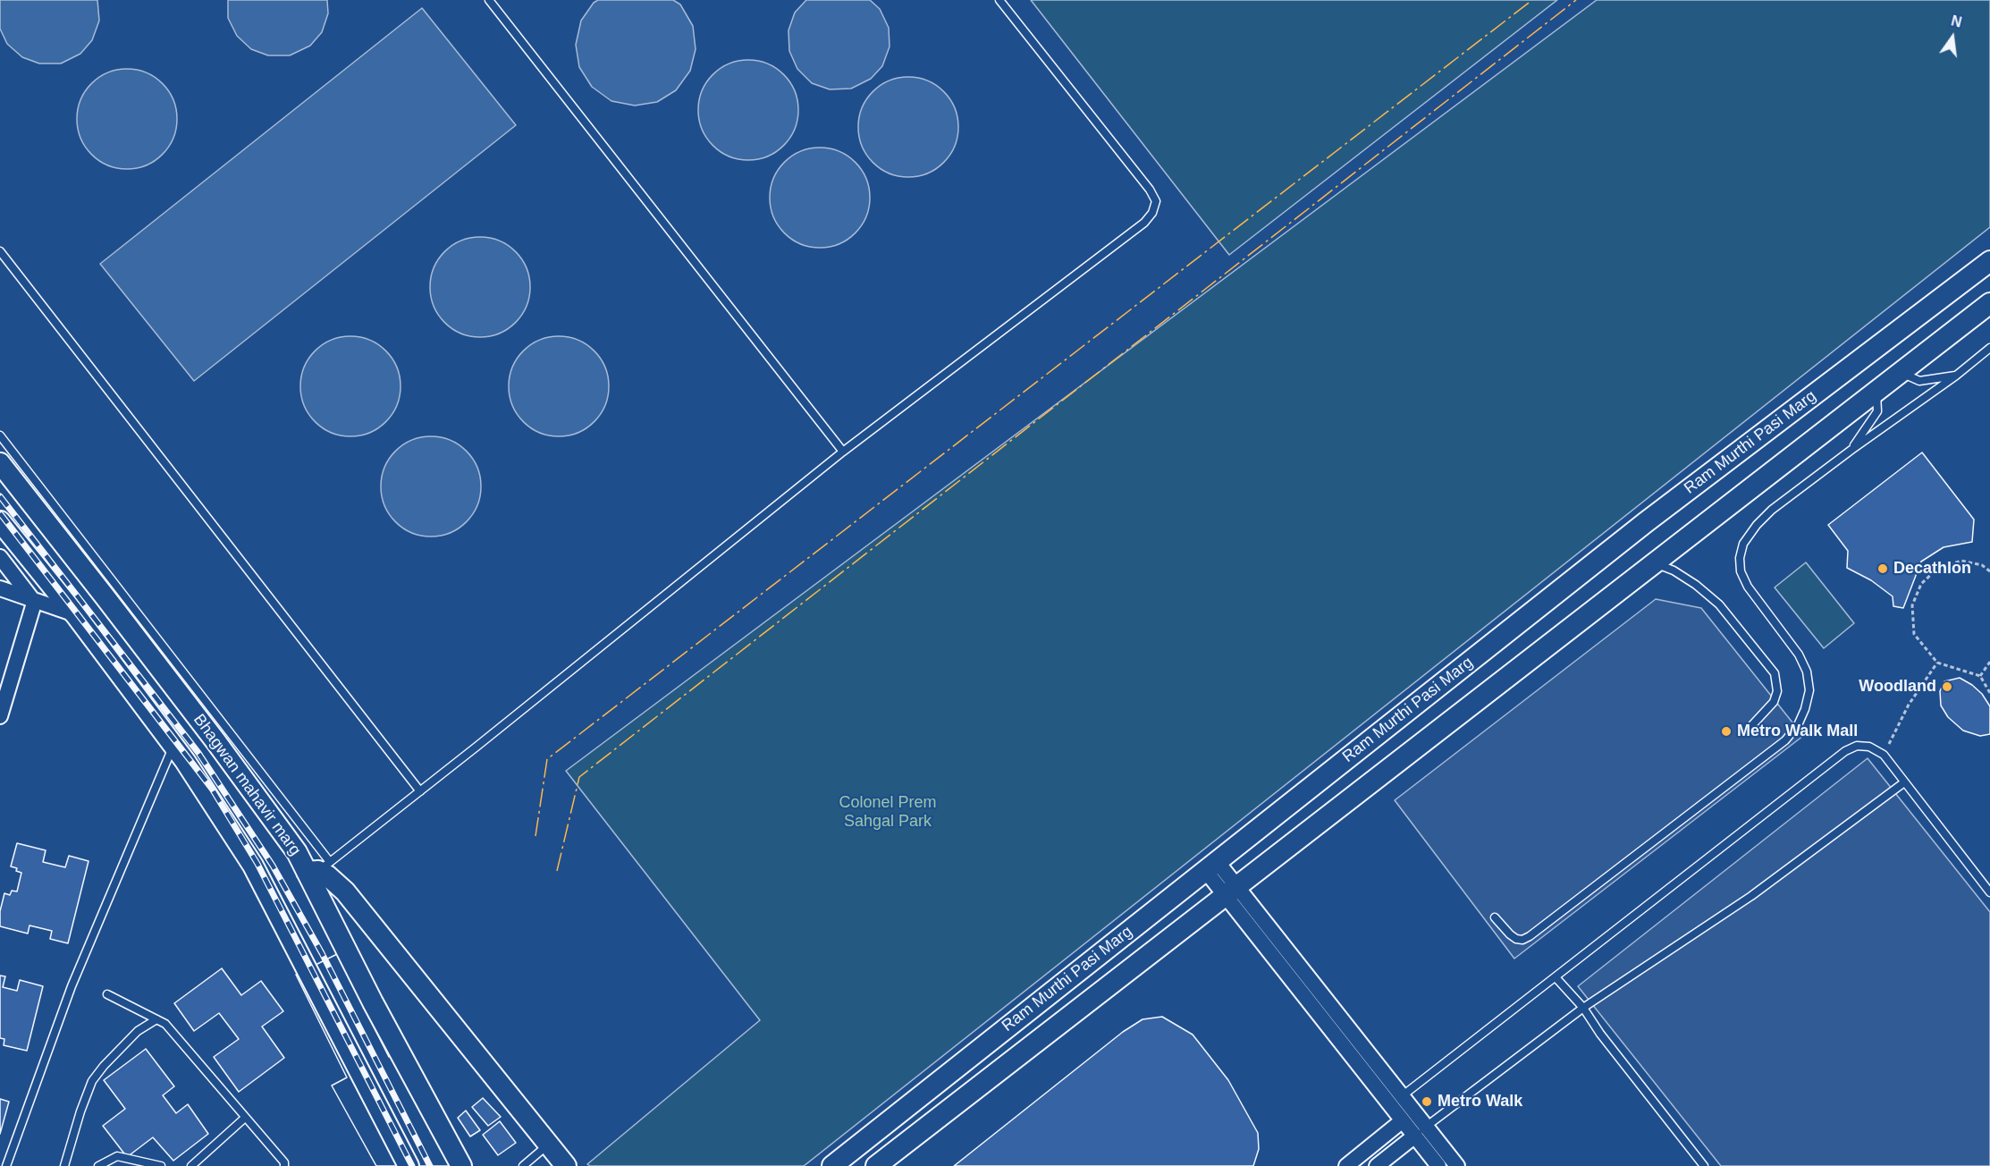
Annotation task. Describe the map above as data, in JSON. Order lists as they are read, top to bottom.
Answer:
{
  "streets": {
    "street": ["Ram Murthi Pasi Marg", "Bhagwan mahavir marg"]
  },
  "parks": ["Colonel Prem Sahgal Park"],
  "places": [
    "Decathlon",
    "Woodland",
    "Metro Walk Mall",
    "Metro Walk"
  ],
  "north": "top"
}
